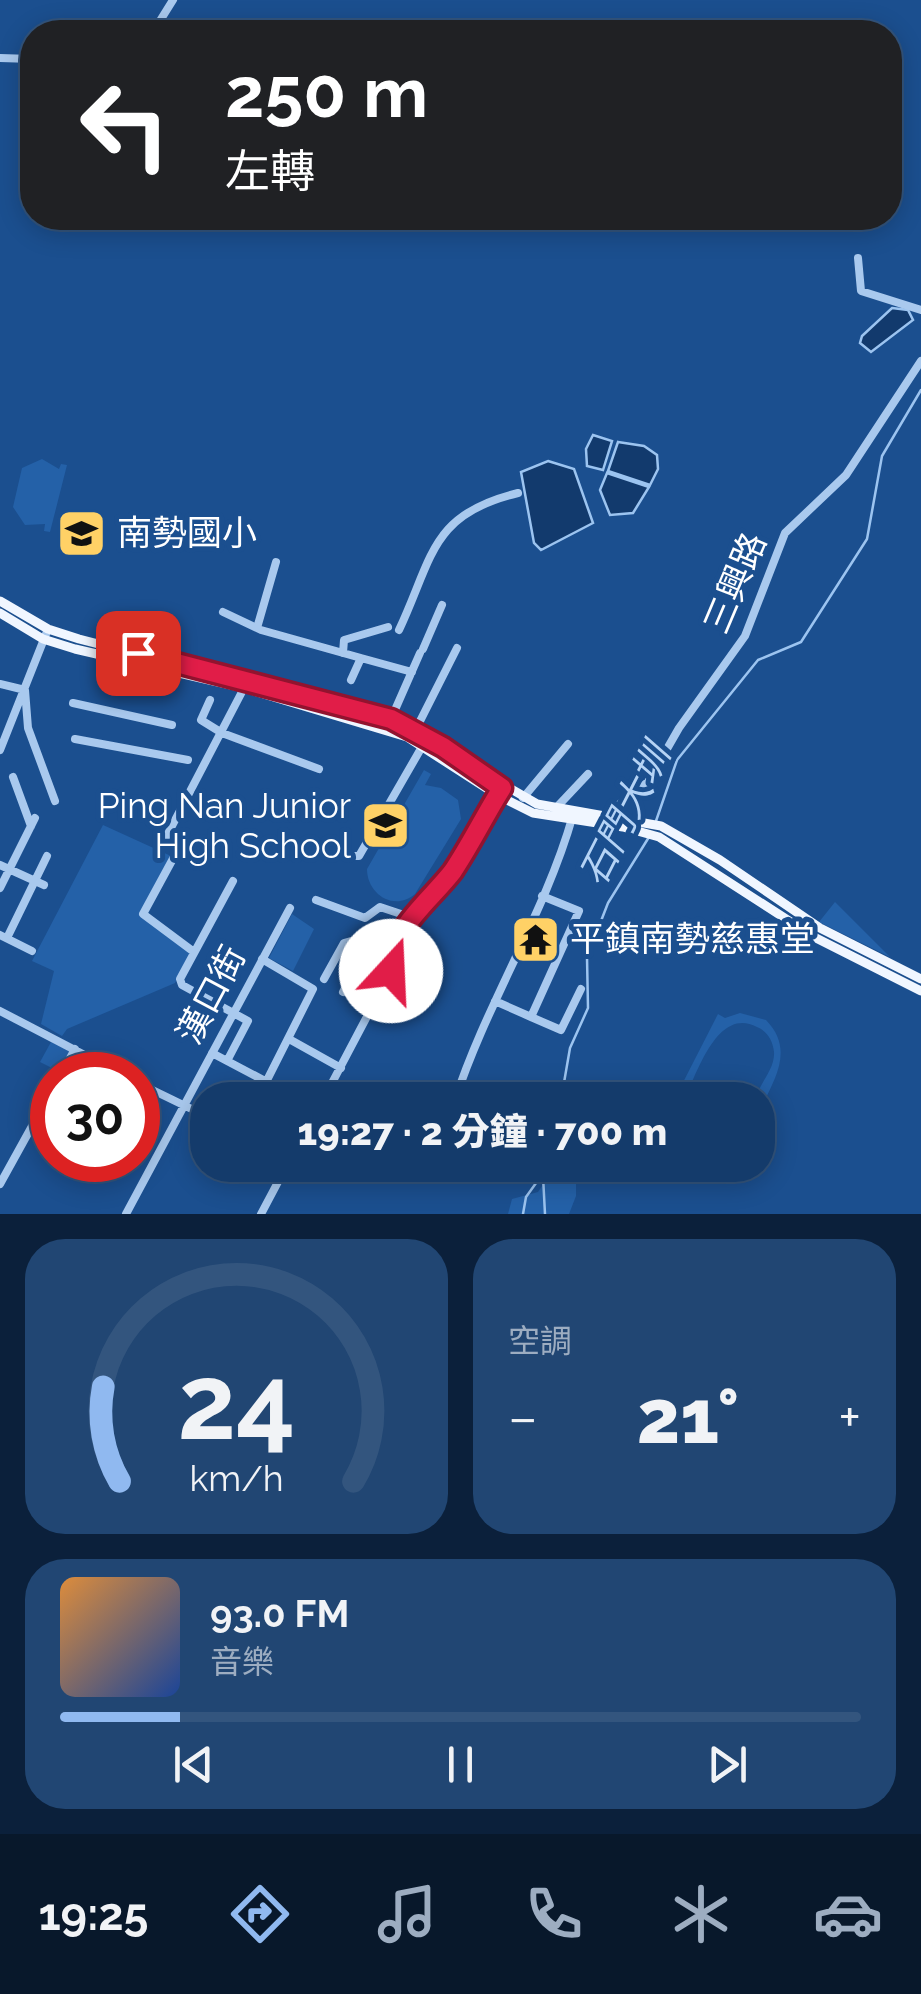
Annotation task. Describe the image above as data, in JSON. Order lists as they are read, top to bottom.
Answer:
{
  "streets": {
    "street": ["三興路", "漢口街"]
  },
  "water": ["石門大圳"],
  "places": {
    "school or university": ["南勢國小", "Ping Nan Junior High School"],
    "temple": ["平鎮南勢慈惠堂"]
  },
  "page": {
    "turn": ["250 m", "左轉"],
    "limit": "30",
    "trip": "19:27 · 2 分鐘 · 700 m",
    "tile": "空調",
    "heat": ["−", "21°", "+"],
    "song": ["93.0 FM", "音樂"],
    "tabs": "19:25",
    "gauge": ["24", "km/h"]
  }
}
